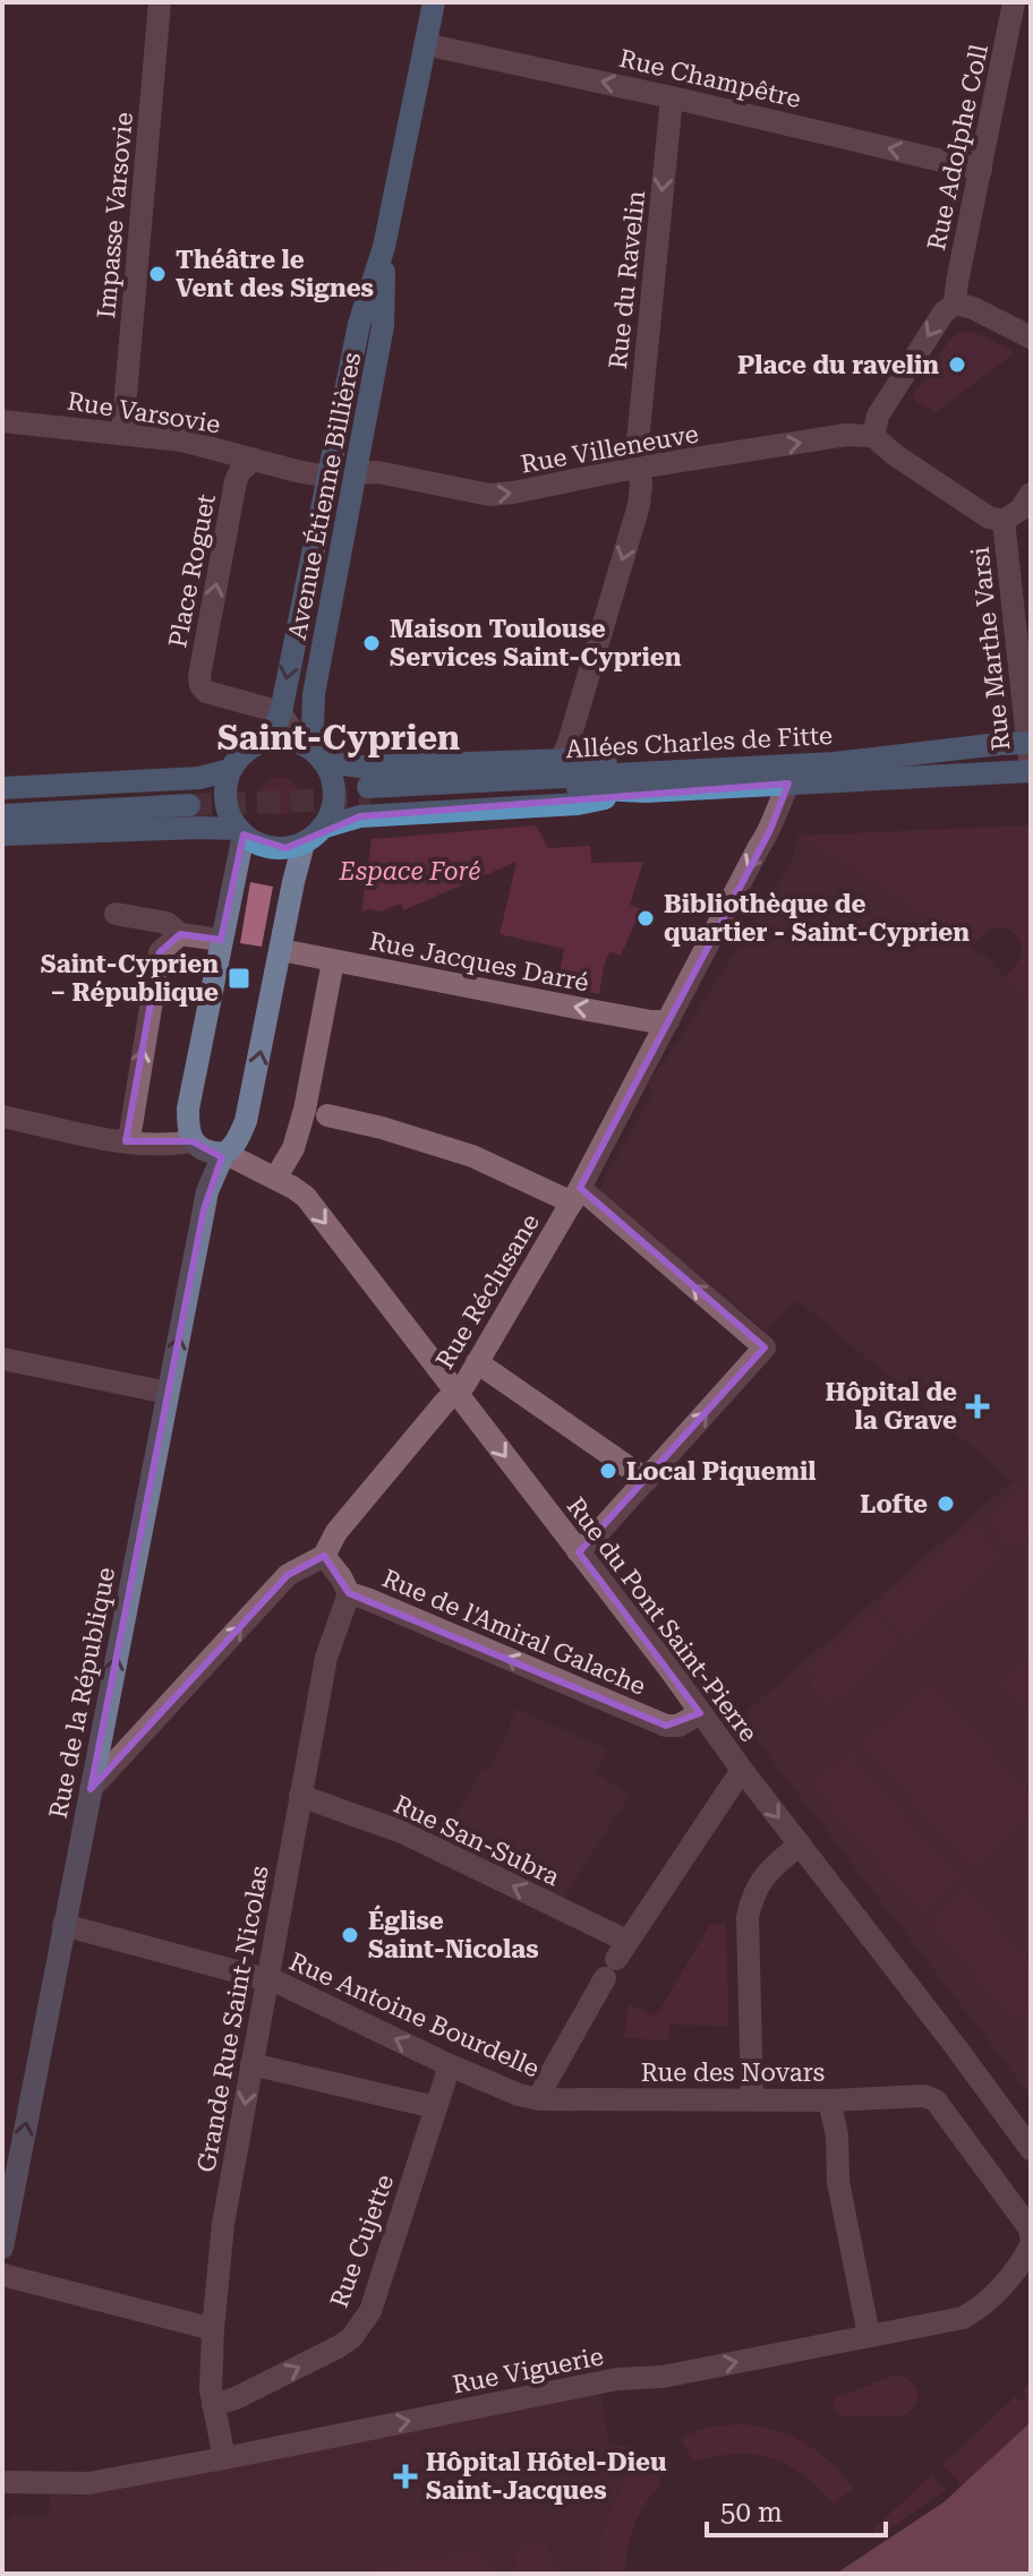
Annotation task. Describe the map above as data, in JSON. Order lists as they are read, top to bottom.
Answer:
{
  "streets": {
    "main road": ["Avenue Étienne Billières", "Allées Charles de Fitte"],
    "street": [
      "Rue Champêtre",
      "Rue Adolphe Coll",
      "Impasse Varsovie",
      "Rue du Ravelin",
      "Rue Varsovie",
      "Rue Villeneuve",
      "Place Roguet",
      "Rue Marthe Varsi",
      "Rue Jacques Darré",
      "Rue Réclusane",
      "Rue du Pont Saint-Pierre",
      "Rue de l'Amiral Galache",
      "Rue de la République",
      "Rue San-Subra",
      "Rue Antoine Bourdelle",
      "Grande Rue Saint-Nicolas",
      "Rue des Novars",
      "Rue Cujette",
      "Rue Viguerie"
    ]
  },
  "crossings": [
    ["Rue Champêtre", "Rue Adolphe Coll"],
    ["Rue Champêtre", "Rue du Ravelin"],
    ["Rue Champêtre", "Avenue Étienne Billières"],
    ["Impasse Varsovie", "Rue Varsovie"],
    ["Rue du Ravelin", "Rue Villeneuve"],
    ["Rue Varsovie", "Avenue Étienne Billières"],
    ["Rue Varsovie", "Place Roguet"],
    ["Rue Villeneuve", "Avenue Étienne Billières"],
    ["Avenue Étienne Billières", "Place Roguet"],
    ["Avenue Étienne Billières", "Rue de la République"],
    ["Rue Marthe Varsi", "Allées Charles de Fitte"],
    ["Allées Charles de Fitte", "Rue Réclusane"],
    ["Rue Jacques Darré", "Rue Réclusane"],
    ["Rue Jacques Darré", "Rue de la République"],
    ["Rue Réclusane", "Rue du Pont Saint-Pierre"],
    ["Rue Réclusane", "Rue de l'Amiral Galache"],
    ["Rue Réclusane", "Rue de la République"],
    ["Rue du Pont Saint-Pierre", "Rue de l'Amiral Galache"],
    ["Rue du Pont Saint-Pierre", "Rue de la République"],
    ["Rue de l'Amiral Galache", "Grande Rue Saint-Nicolas"],
    ["Rue de la République", "Rue Antoine Bourdelle"],
    ["Rue San-Subra", "Grande Rue Saint-Nicolas"],
    ["Rue Antoine Bourdelle", "Grande Rue Saint-Nicolas"],
    ["Rue Antoine Bourdelle", "Rue des Novars"],
    ["Rue Antoine Bourdelle", "Rue Cujette"],
    ["Grande Rue Saint-Nicolas", "Rue Cujette"],
    ["Grande Rue Saint-Nicolas", "Rue Viguerie"]
  ],
  "one_way": [
    "Rue Champêtre",
    "Rue du Ravelin",
    "Rue Villeneuve",
    "Rue de l'Amiral Galache",
    "Rue San-Subra",
    "Rue Cujette",
    "Rue Viguerie"
  ],
  "districts": ["Saint-Cyprien"],
  "parks": ["Espace Foré"],
  "places": {
    "other": [
      "Théâtre le Vent des Signes",
      "Place du ravelin",
      "Maison Toulouse Services Saint-Cyprien",
      "Bibliothèque de quartier - Saint-Cyprien",
      "Local Piquemil",
      "Lofte",
      "Église Saint-Nicolas"
    ],
    "transit": ["Saint-Cyprien – République"],
    "health": ["Hôpital de la Grave", "Hôpital Hôtel-Dieu Saint-Jacques"]
  },
  "scale_bar": "50 m"
}
